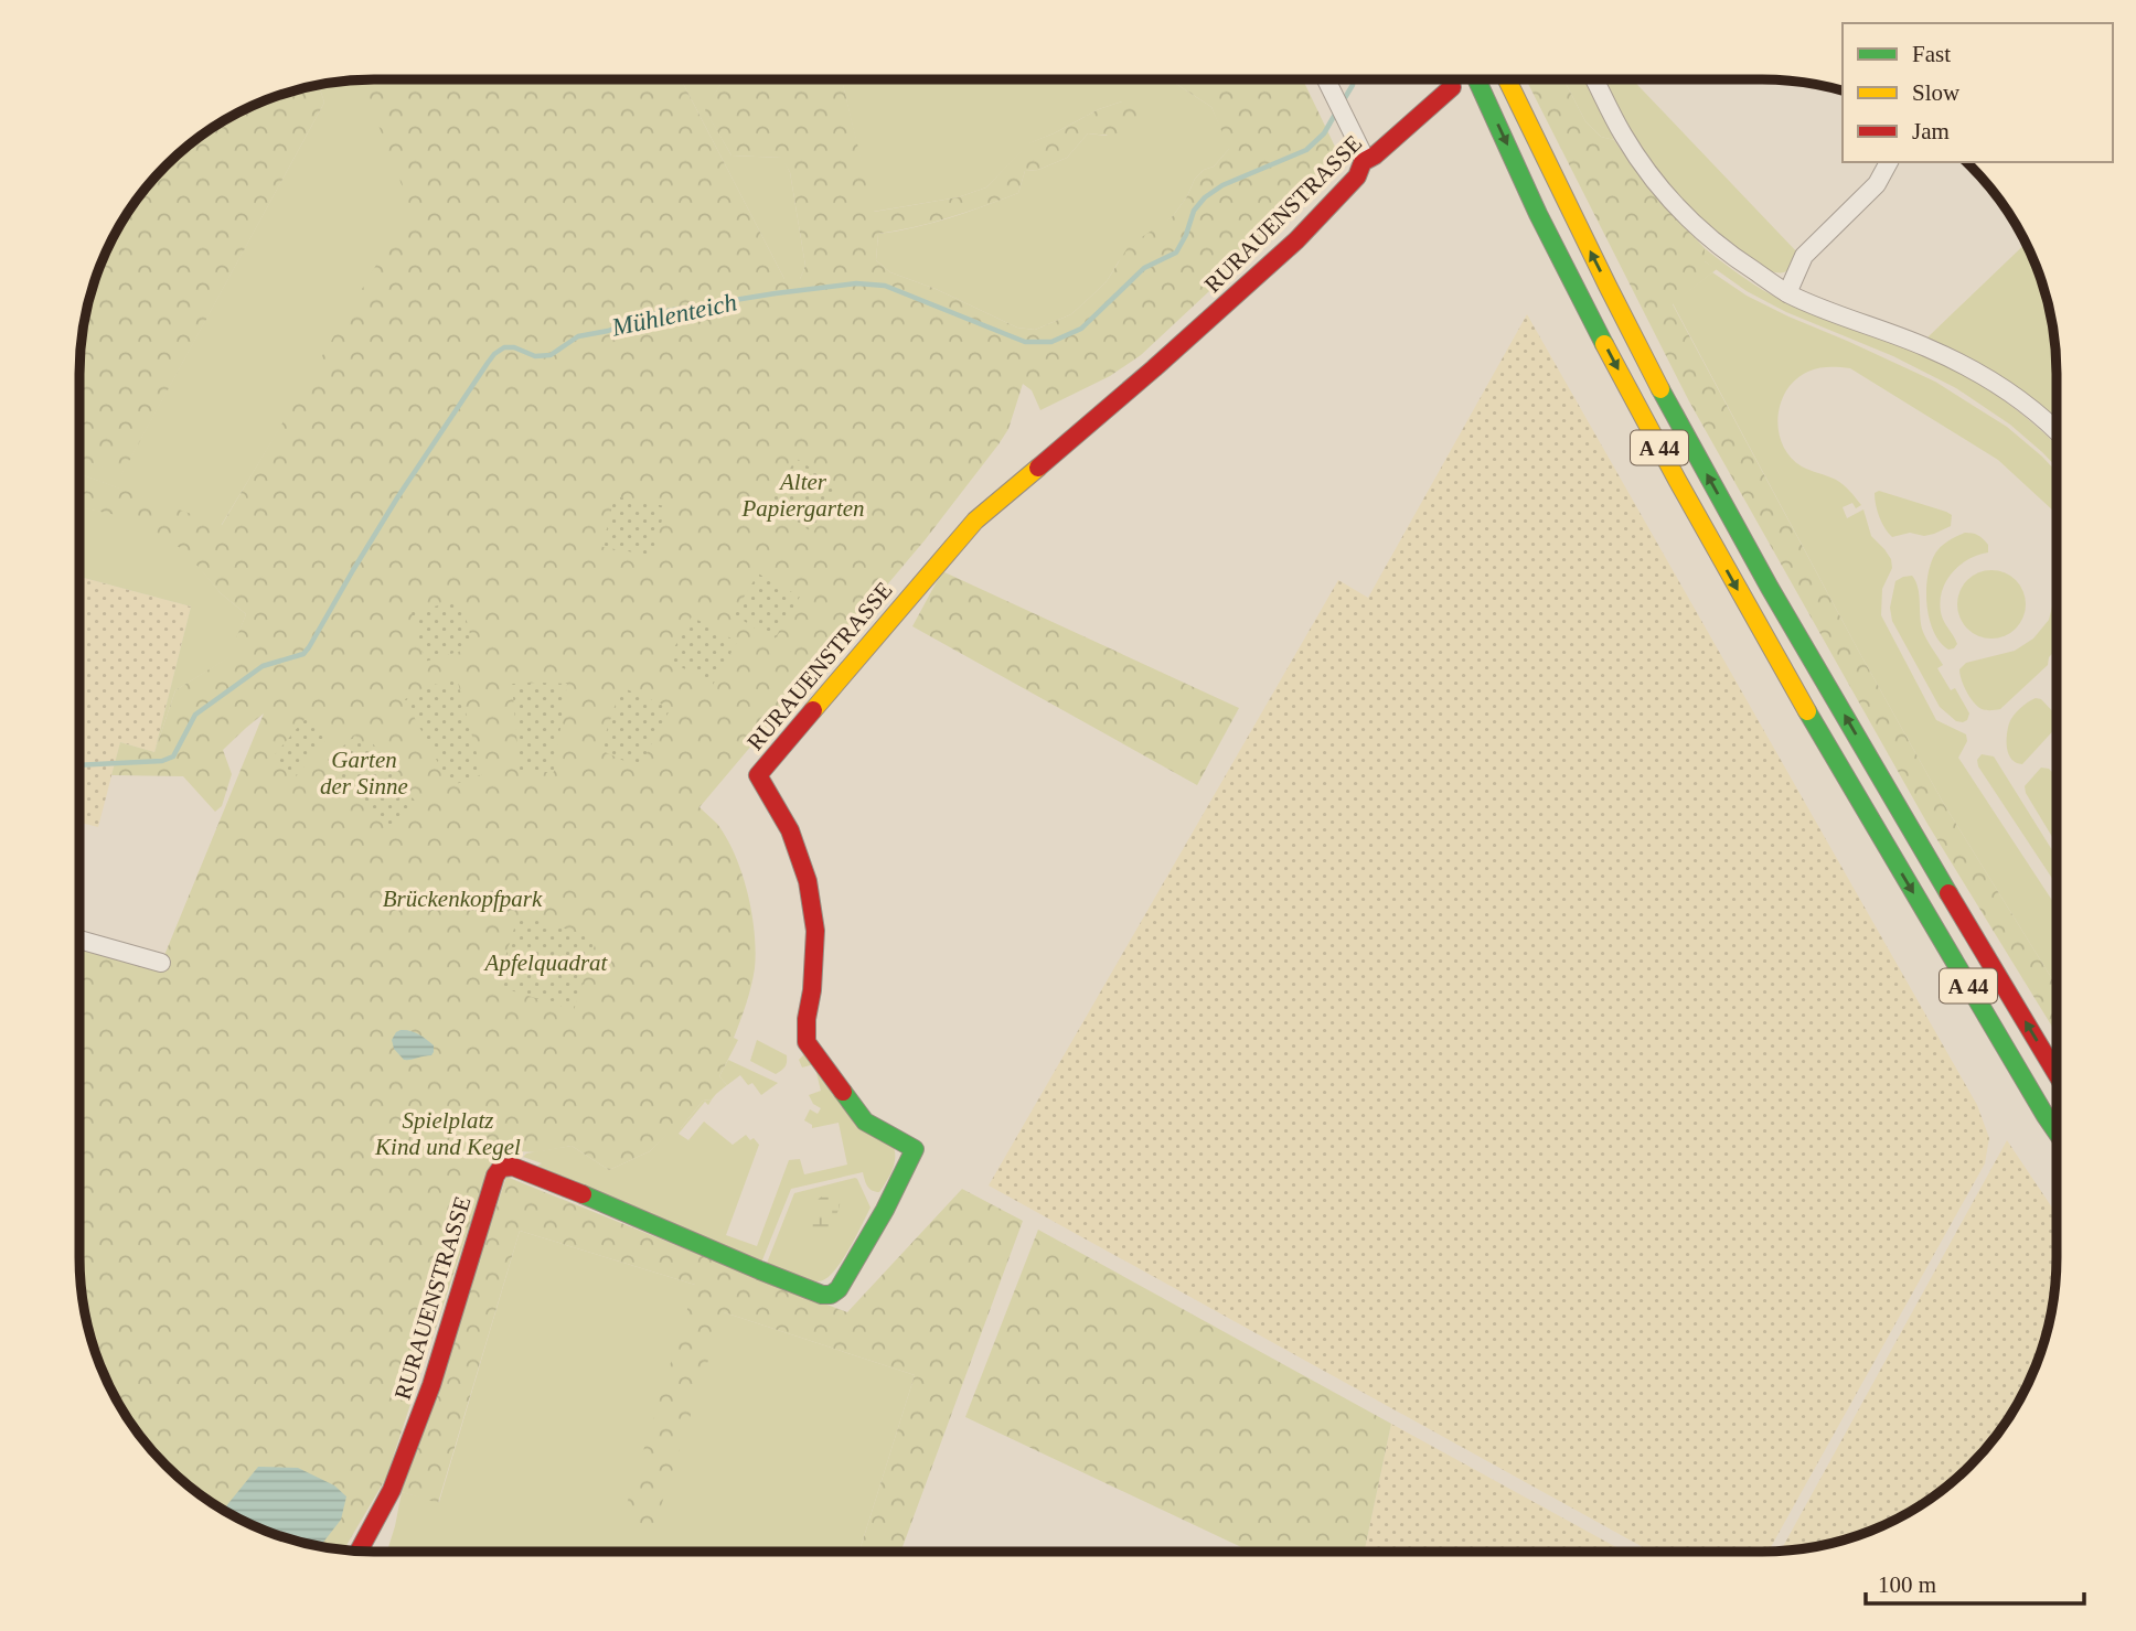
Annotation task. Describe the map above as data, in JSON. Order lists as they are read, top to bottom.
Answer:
{
  "streets": {
    "main road": ["RURAUENSTRASSE", "A 44"]
  },
  "water": ["Mühlenteich"],
  "parks": [
    "Alter Papiergarten",
    "Garten der Sinne",
    "Brückenkopfpark",
    "Apfelquadrat",
    "Spielplatz Kind und Kegel"
  ],
  "legend": ["Fast", "Slow", "Jam"],
  "scale_bar": "100 m"
}
